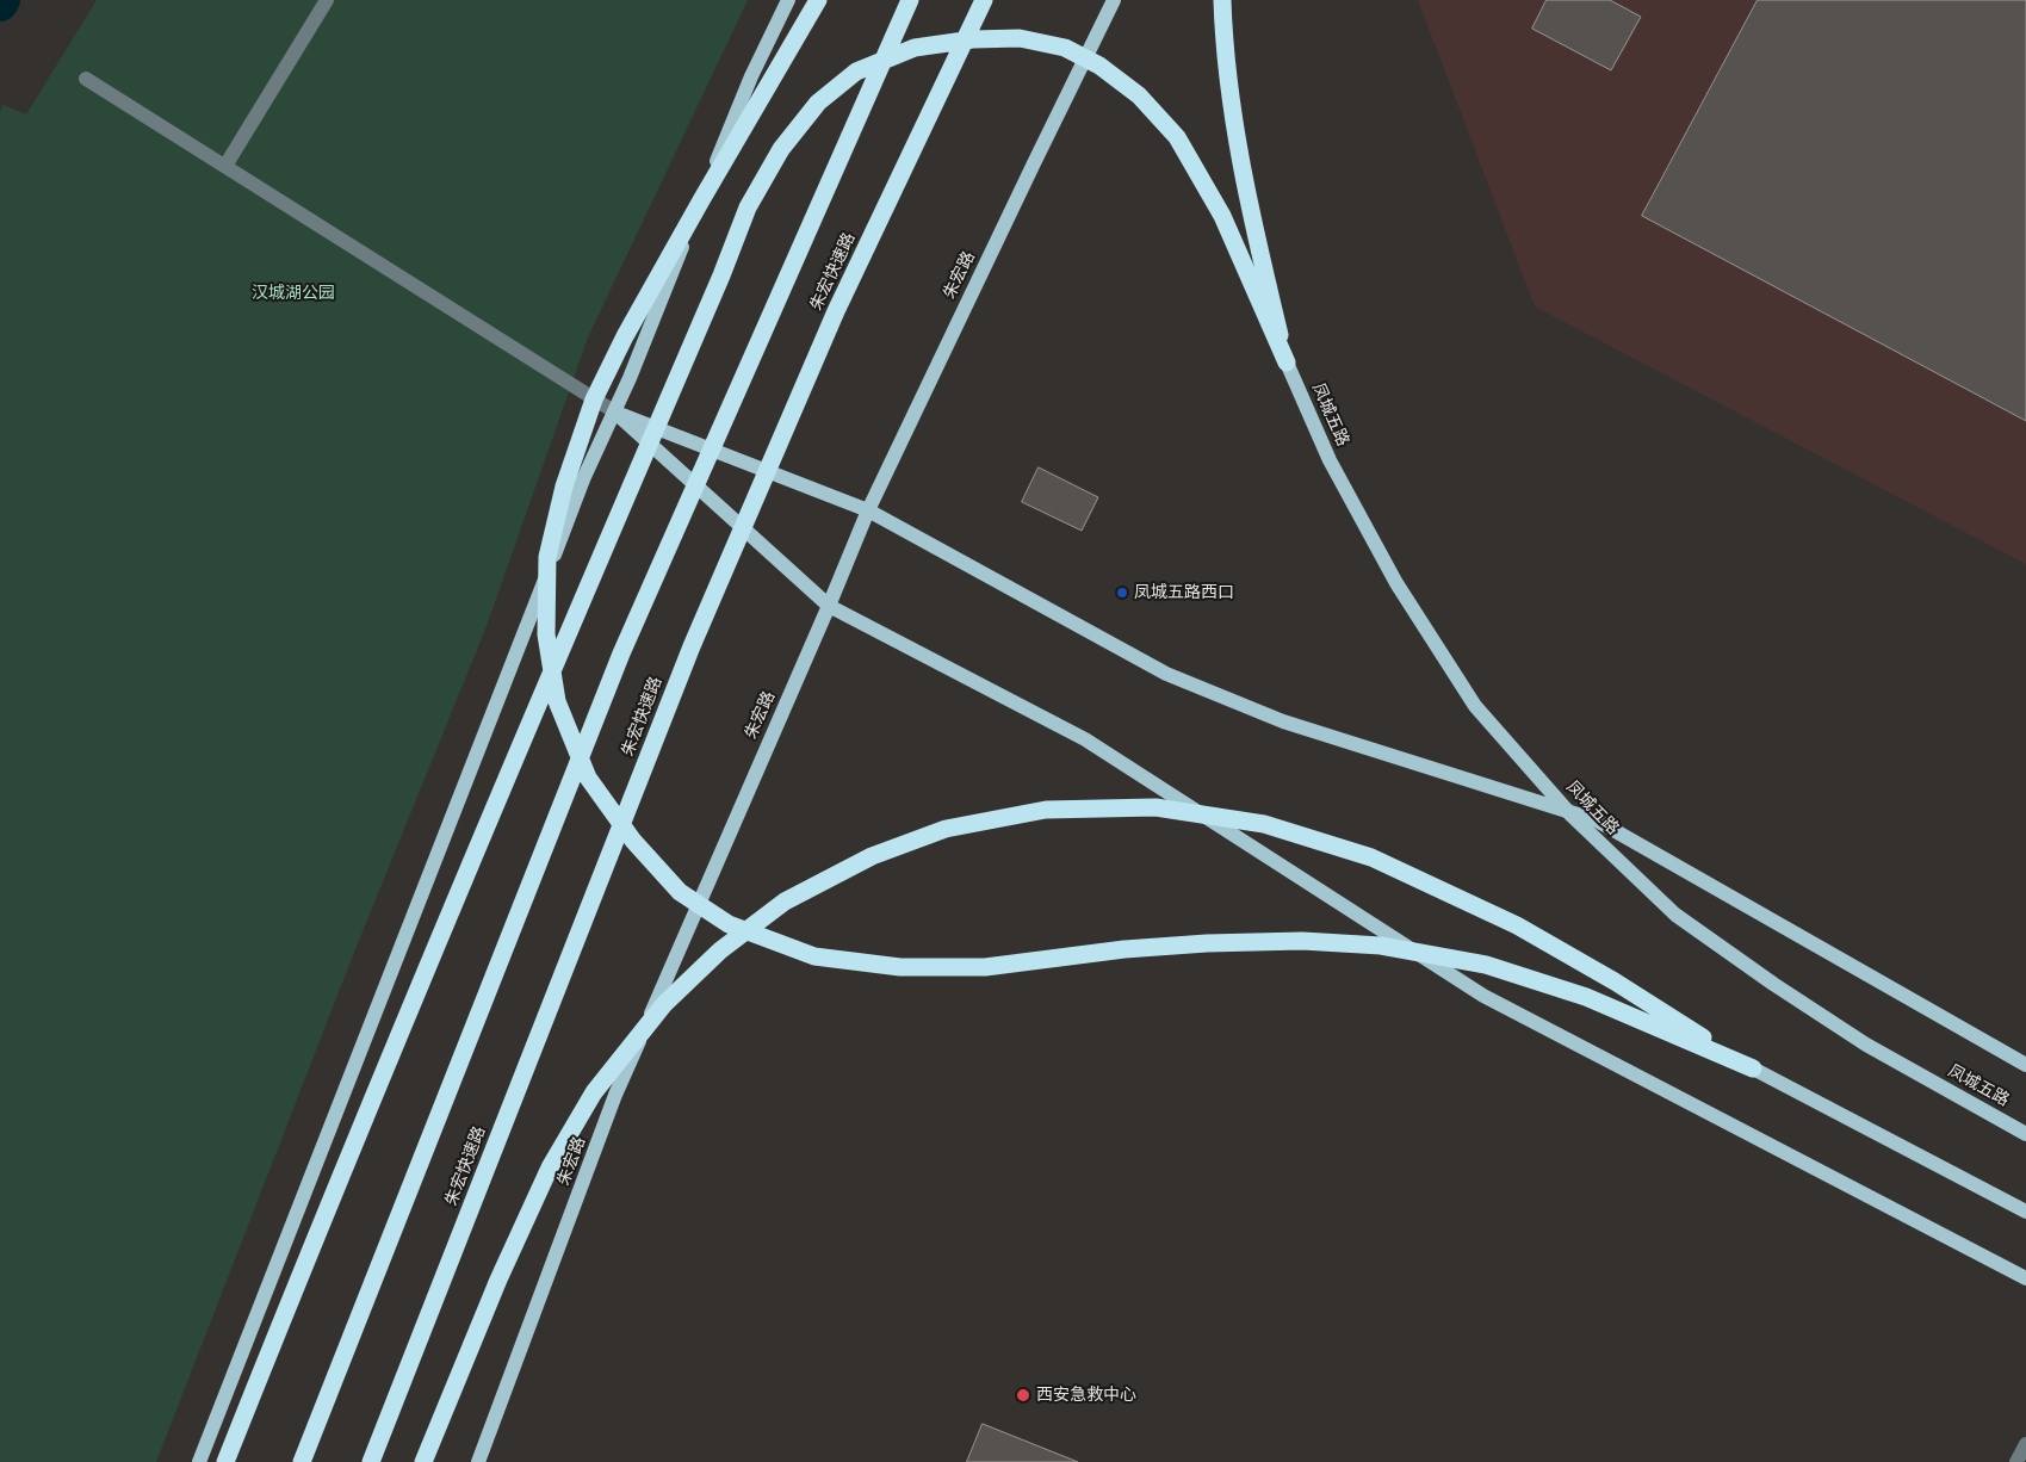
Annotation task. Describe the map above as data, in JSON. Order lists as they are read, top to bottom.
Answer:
{
  "streets": {
    "highway": ["朱宏快速路"],
    "main road": ["朱宏路", "凤城五路"]
  },
  "parks": ["汉城湖公园"],
  "places": ["凤城五路西口", "西安急救中心"]
}
